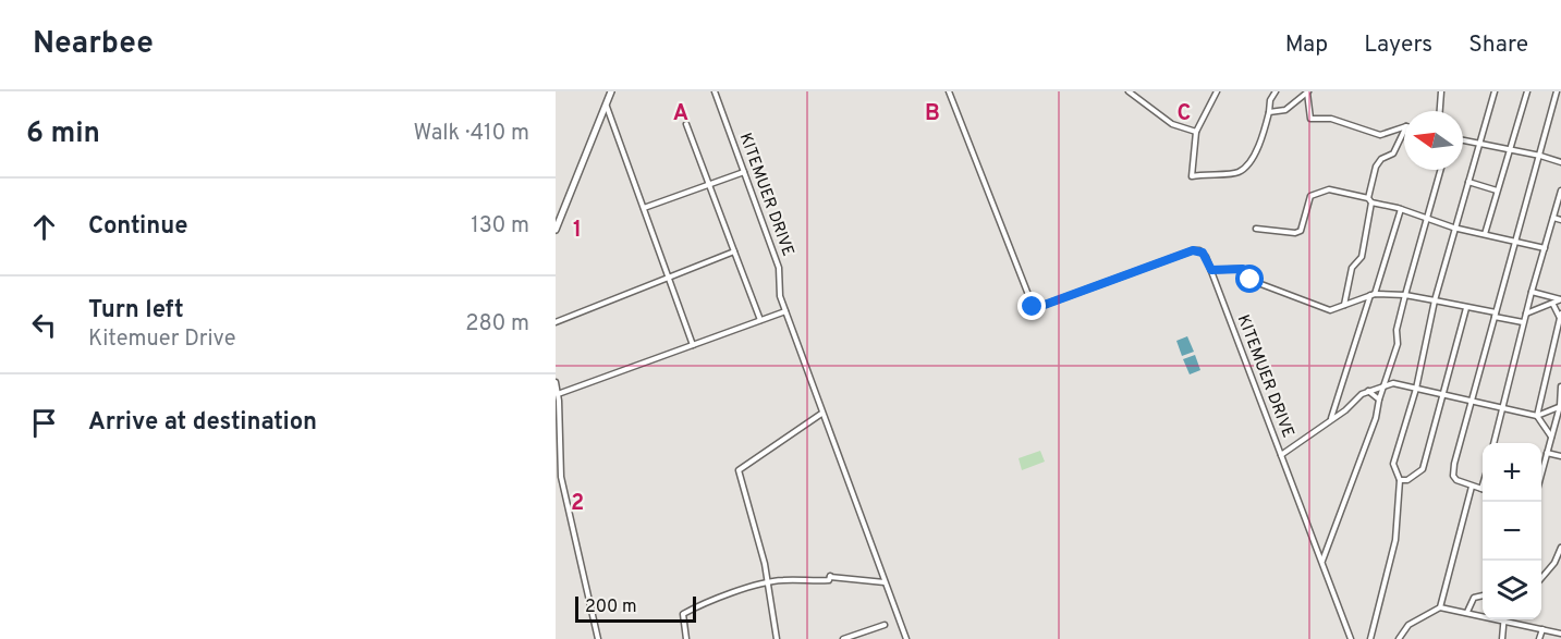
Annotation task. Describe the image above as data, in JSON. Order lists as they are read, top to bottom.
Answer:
{
  "streets": {
    "street": ["KITEMUER DRIVE"]
  },
  "scale_bar": "200 m",
  "north": "left",
  "page": {
    "header": "Nearbee",
    "nav": ["Map", "Layers", "Share"],
    "heading": ["6 min", "Walk · 410 m"],
    "list": [
      ["Continue", "130 m"],
      ["Turn left", "Kitemuer Drive", "280 m"],
      "Arrive at destination"
    ],
    "map_buttons": ["+", "−"],
    "scale": "200 m"
  },
  "grid": {
    "columns": ["A", "B", "C"],
    "rows": ["1", "2"]
  }
}
